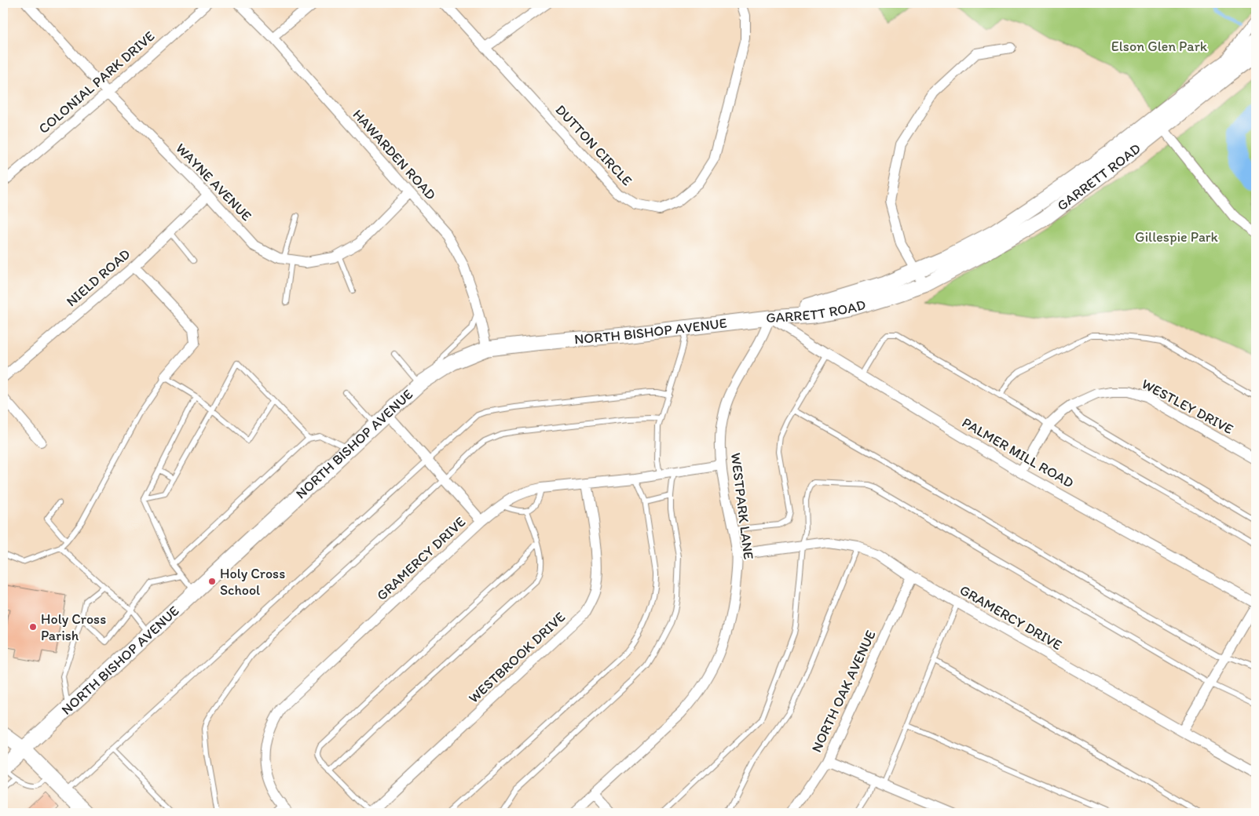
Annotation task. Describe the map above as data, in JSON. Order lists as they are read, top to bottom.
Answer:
{
  "streets": {
    "main road": ["GARRETT ROAD", "NORTH BISHOP AVENUE"],
    "street": [
      "COLONIAL PARK DRIVE",
      "DUTTON CIRCLE",
      "HAWARDEN ROAD",
      "WAYNE AVENUE",
      "NIELD ROAD",
      "WESTLEY DRIVE",
      "PALMER MILL ROAD",
      "WESTPARK LANE",
      "GRAMERCY DRIVE",
      "WESTBROOK DRIVE",
      "NORTH OAK AVENUE"
    ]
  },
  "crossings": [
    ["COLONIAL PARK DRIVE", "WAYNE AVENUE"],
    ["HAWARDEN ROAD", "WAYNE AVENUE"],
    ["HAWARDEN ROAD", "NORTH BISHOP AVENUE"],
    ["GARRETT ROAD", "NORTH BISHOP AVENUE"],
    ["GARRETT ROAD", "PALMER MILL ROAD"],
    ["GARRETT ROAD", "WESTPARK LANE"],
    ["WAYNE AVENUE", "NIELD ROAD"],
    ["NORTH BISHOP AVENUE", "PALMER MILL ROAD"],
    ["NORTH BISHOP AVENUE", "WESTPARK LANE"],
    ["WESTLEY DRIVE", "PALMER MILL ROAD"],
    ["PALMER MILL ROAD", "WESTPARK LANE"],
    ["WESTPARK LANE", "GRAMERCY DRIVE"],
    ["GRAMERCY DRIVE", "WESTBROOK DRIVE"],
    ["GRAMERCY DRIVE", "NORTH OAK AVENUE"]
  ],
  "parks": ["Elson Glen Park", "Gillespie Park"],
  "places": ["Holy Cross School", "Holy Cross Parish"]
}
